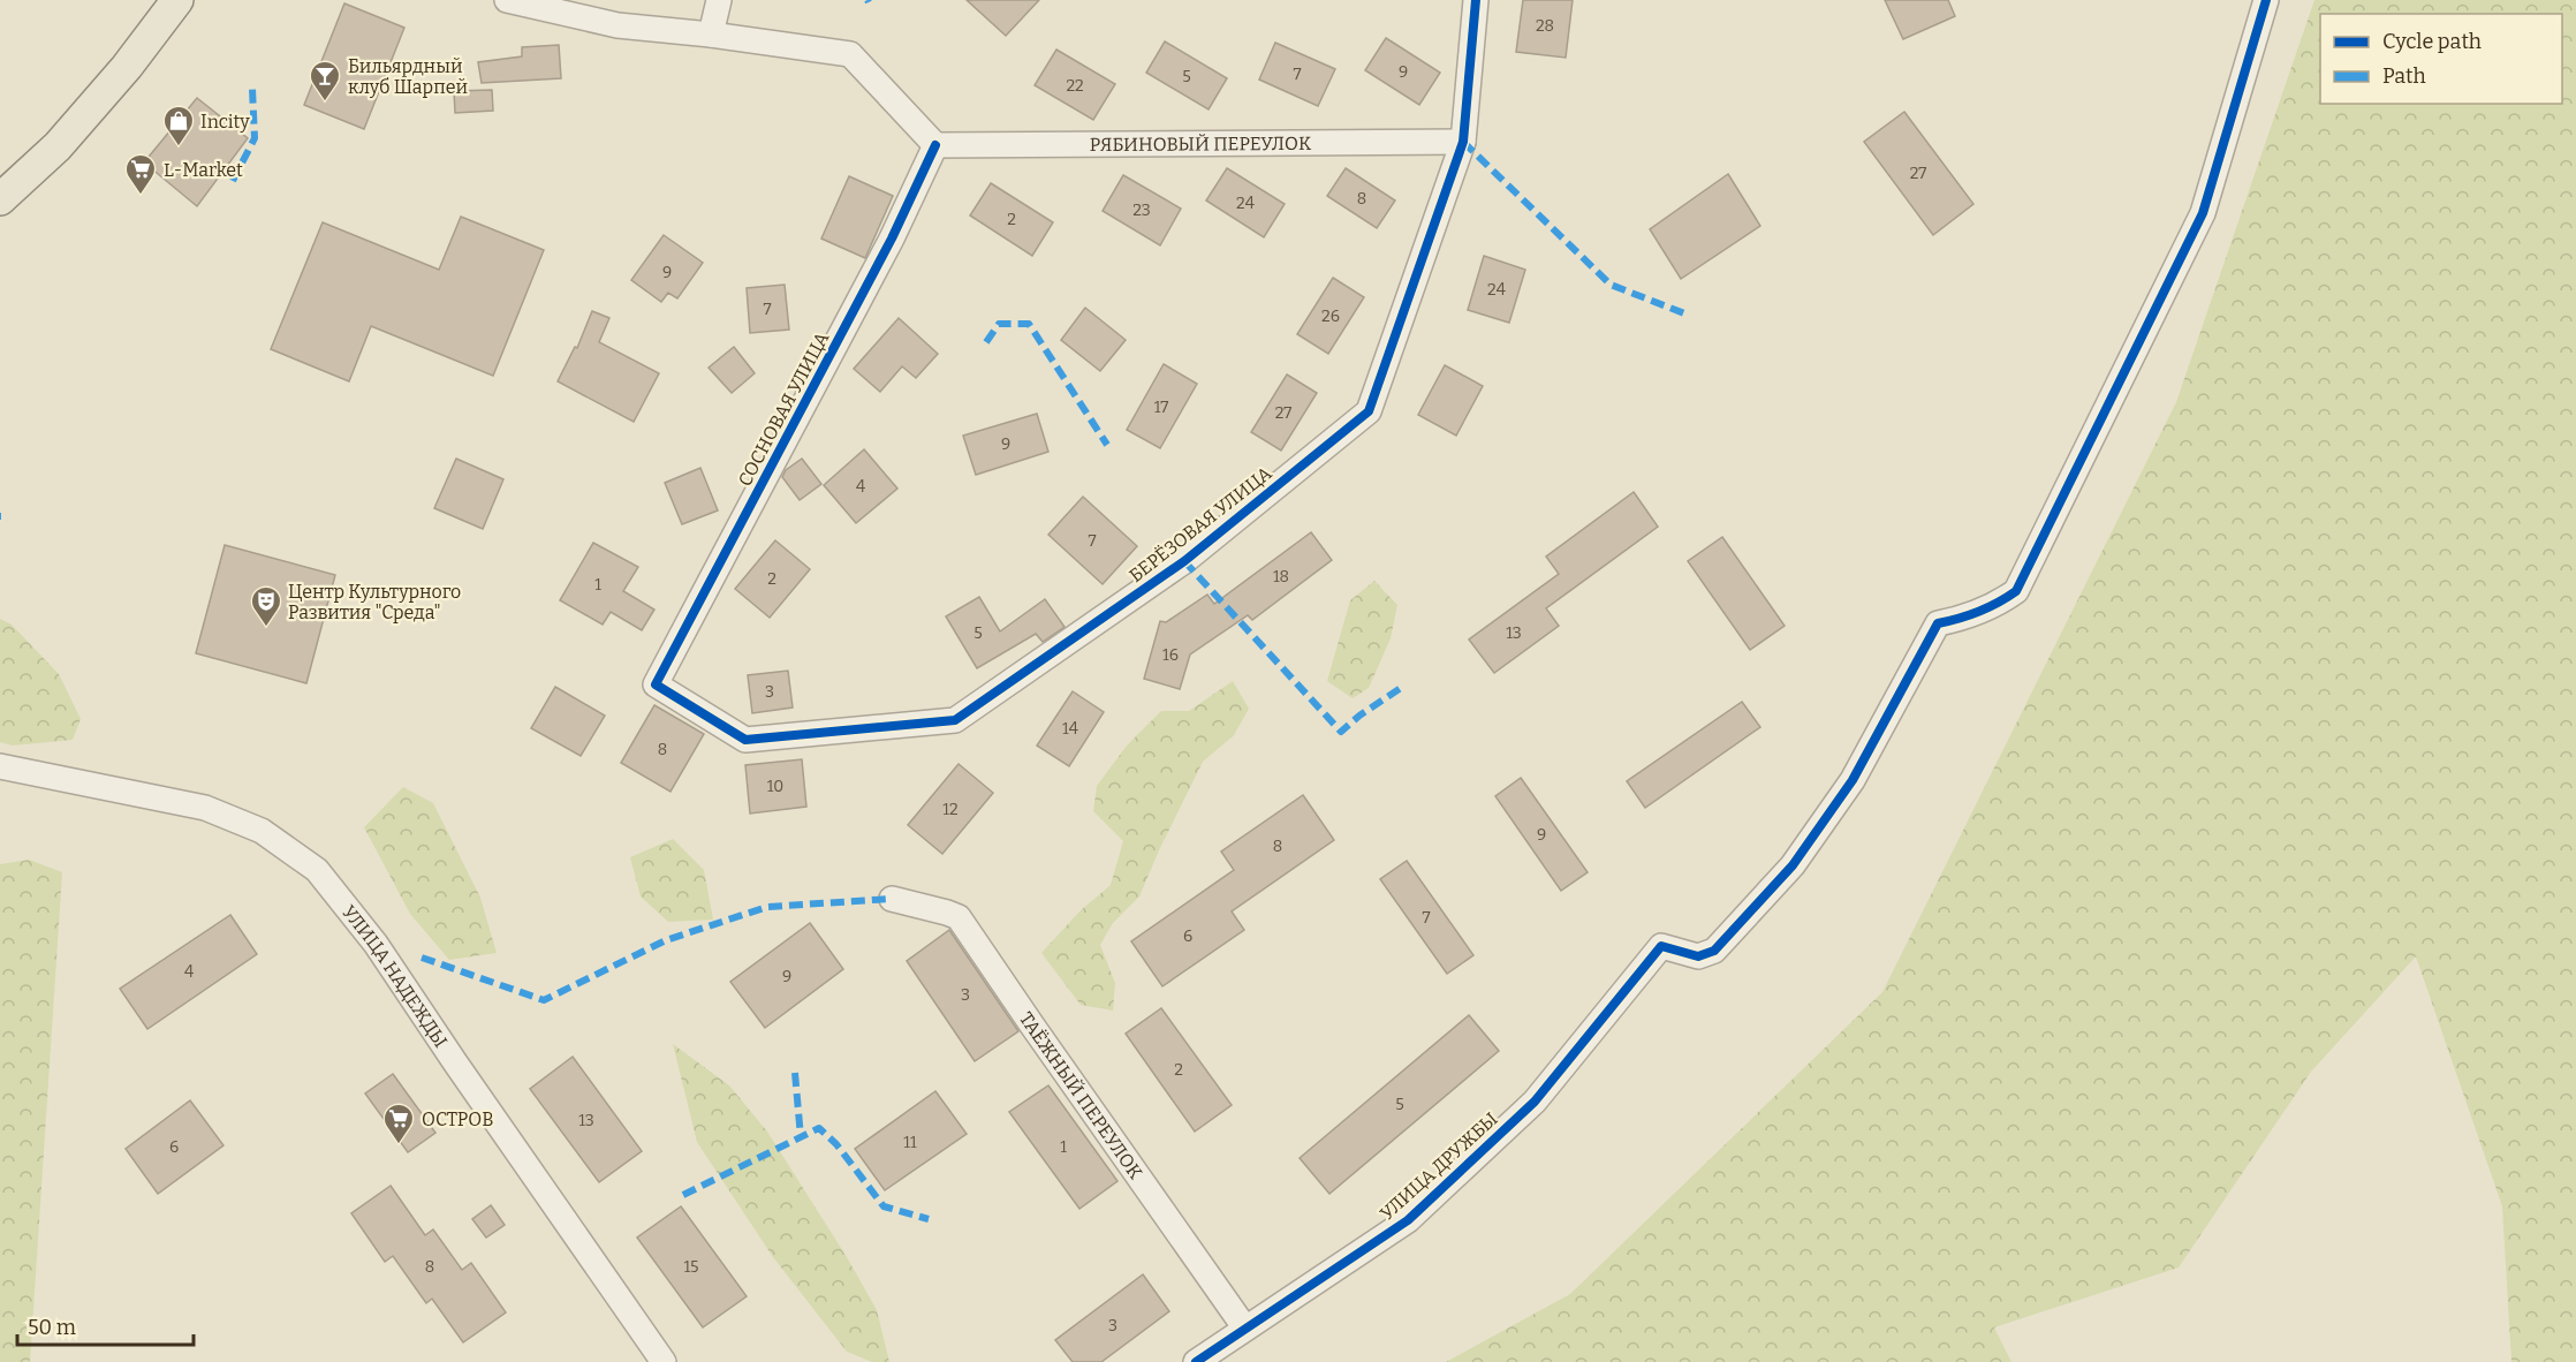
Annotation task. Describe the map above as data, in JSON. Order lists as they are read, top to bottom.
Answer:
{
  "streets": {
    "street": [
      "РЯБИНОВЫЙ ПЕРЕУЛОК",
      "СОСНОВАЯ УЛИЦА",
      "БЕРЁЗОВАЯ УЛИЦА",
      "УЛИЦА НАДЕЖДЫ",
      "ТАЁЖНЫЙ ПЕРЕУЛОК",
      "УЛИЦА ДРУЖБЫ"
    ]
  },
  "crossings": [
    ["РЯБИНОВЫЙ ПЕРЕУЛОК", "СОСНОВАЯ УЛИЦА"],
    ["РЯБИНОВЫЙ ПЕРЕУЛОК", "БЕРЁЗОВАЯ УЛИЦА"],
    ["СОСНОВАЯ УЛИЦА", "БЕРЁЗОВАЯ УЛИЦА"],
    ["ТАЁЖНЫЙ ПЕРЕУЛОК", "УЛИЦА ДРУЖБЫ"]
  ],
  "places": {
    "bar": ["Бильярдный клуб Шарпей"],
    "shop": ["Incity"],
    "supermarket": ["L-Market", "ОСТРОВ"],
    "theatre": ["Центр Культурного Развития \"Среда\""]
  },
  "house_numbers": [
    "28",
    "9",
    "7",
    "5",
    "22",
    "27",
    "8",
    "24",
    "23",
    "2",
    "9",
    "24",
    "7",
    "26",
    "17",
    "27",
    "9",
    "4",
    "7",
    "18",
    "2",
    "1",
    "5",
    "13",
    "16",
    "3",
    "14",
    "8",
    "10",
    "12",
    "9",
    "8",
    "7",
    "6",
    "4",
    "9",
    "3",
    "2",
    "5",
    "13",
    "11",
    "6",
    "1",
    "8",
    "15",
    "3"
  ],
  "legend": ["Cycle path", "Path"],
  "scale_bar": "50 m"
}
